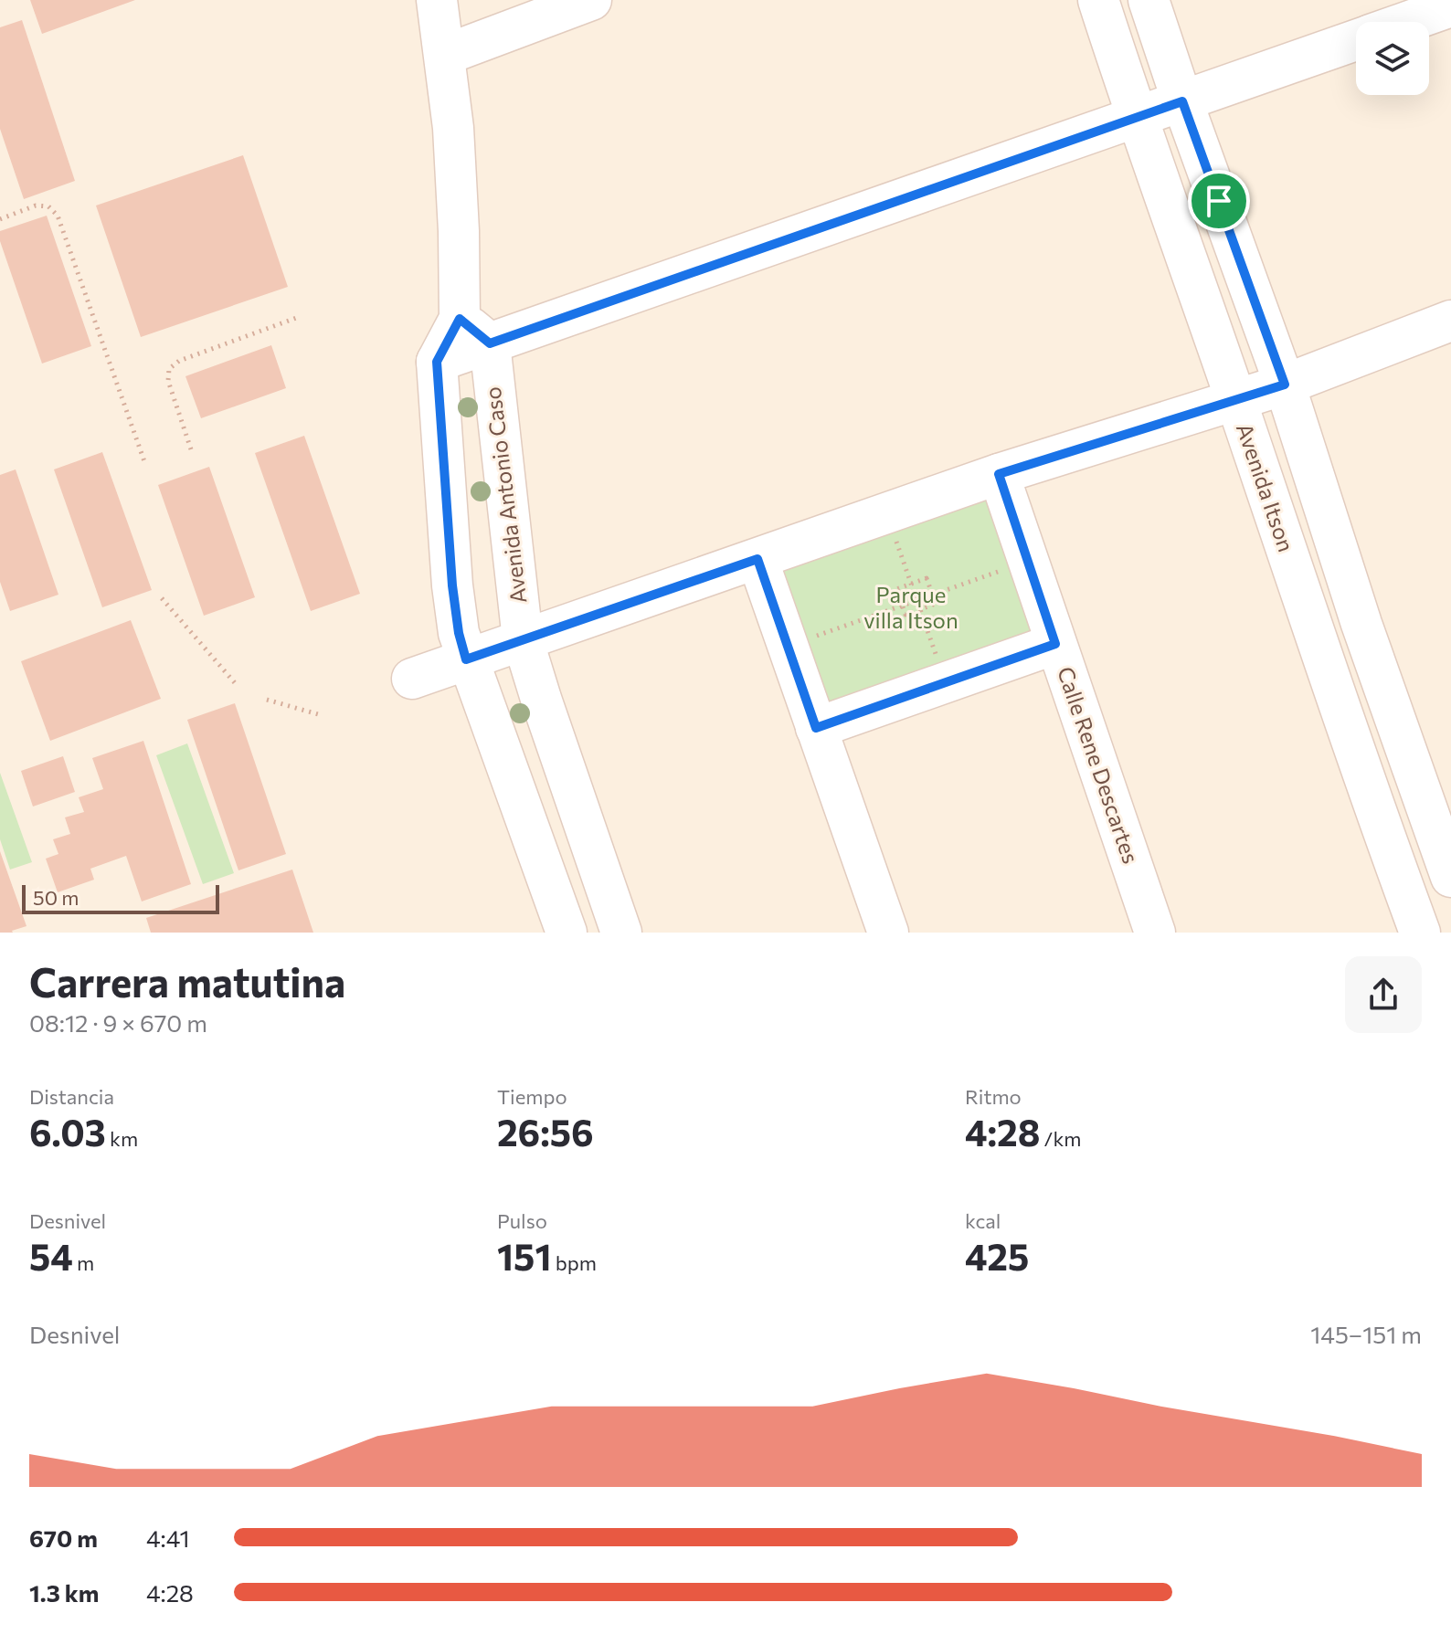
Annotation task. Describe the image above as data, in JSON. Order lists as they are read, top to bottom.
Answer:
{
  "streets": {
    "street": ["Avenida Itson", "Avenida Antonio Caso", "Calle Rene Descartes"]
  },
  "parks": ["Parque villa Itson"],
  "scale_bar": "50 m",
  "page": {
    "scale": "50 m",
    "heading": ["Carrera matutina", "08:12 · 9 × 670 m"],
    "stats": [
      ["Distancia", "6.03 km"],
      ["Tiempo", "26:56"],
      ["Ritmo", "4:28 /km"],
      ["Desnivel", "54 m"],
      ["Pulso", "151 bpm"],
      ["kcal", "425"]
    ],
    "chart": ["Desnivel", "145–151 m"],
    "list": [
      {
        "name": "670 m",
        "note": "4:41"
      },
      {
        "name": "1.3 km",
        "note": "4:28"
      }
    ]
  }
}
